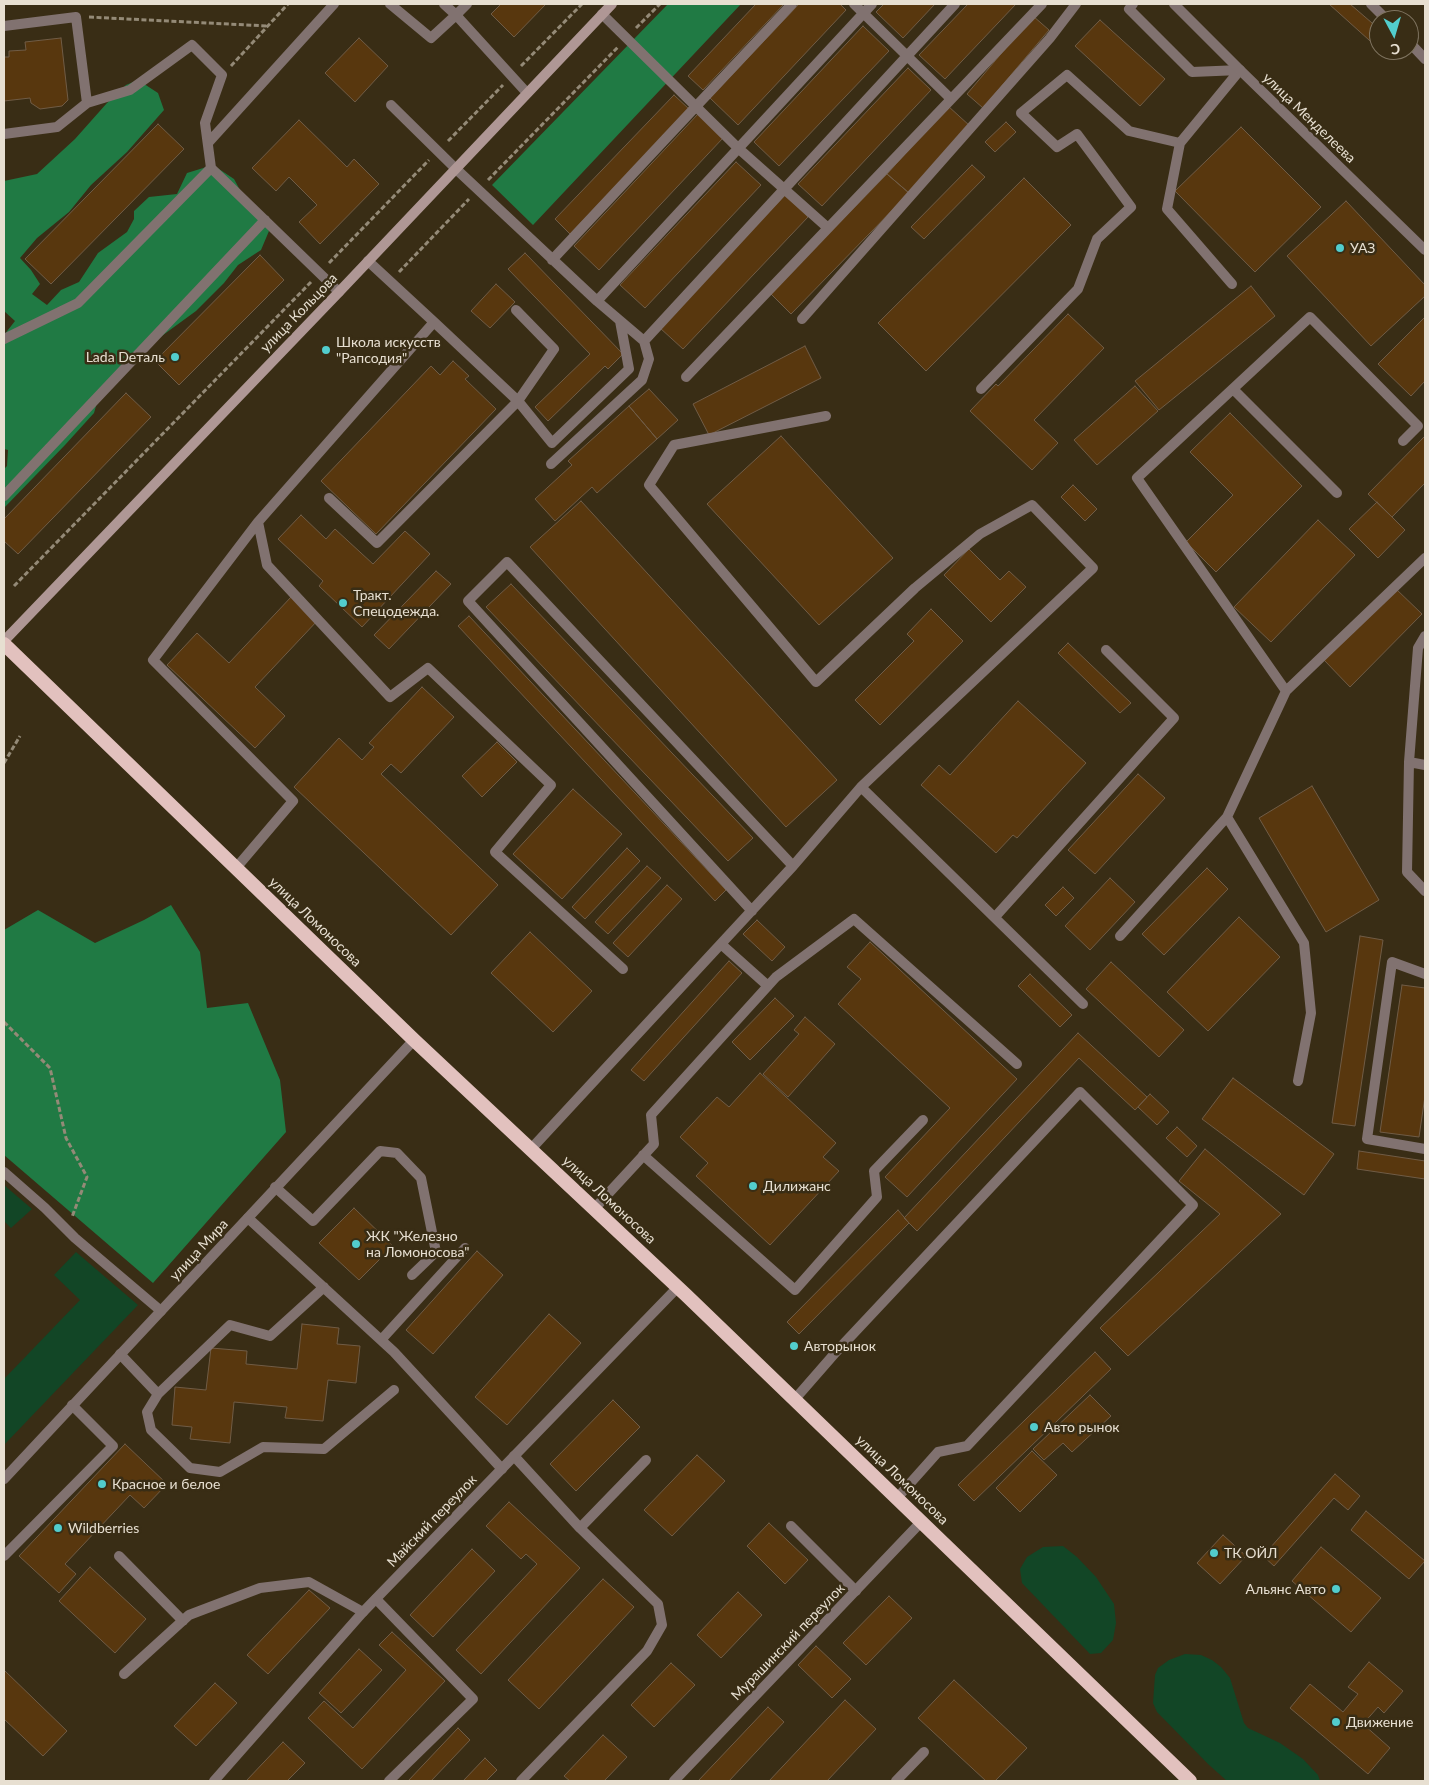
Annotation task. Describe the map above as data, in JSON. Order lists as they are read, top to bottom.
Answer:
{
  "streets": {
    "highway": ["улица Ломоносова"],
    "main road": ["улица Кольцова"],
    "street": [
      "улица Менделеева",
      "улица Мира",
      "Майский переулок",
      "Мурашинский переулок"
    ]
  },
  "crossings": [
    ["улица Кольцова", "улица Ломоносова"],
    ["улица Ломоносова", "улица Мира"],
    ["улица Ломоносова", "Майский переулок"],
    ["улица Ломоносова", "Мурашинский переулок"]
  ],
  "places": [
    "УАЗ",
    "Школа искусств \"Рапсодия\"",
    "Lada Dеталь",
    "Тракт. Спецодежда.",
    "Дилижанс",
    "ЖК \"Железно на Ломоносова\"",
    "Авторынок",
    "Авто рынок",
    "Красное и белое",
    "Wildberries",
    "ТК ОЙЛ",
    "Альянс Авто",
    "Движение"
  ],
  "north": "bottom"
}
